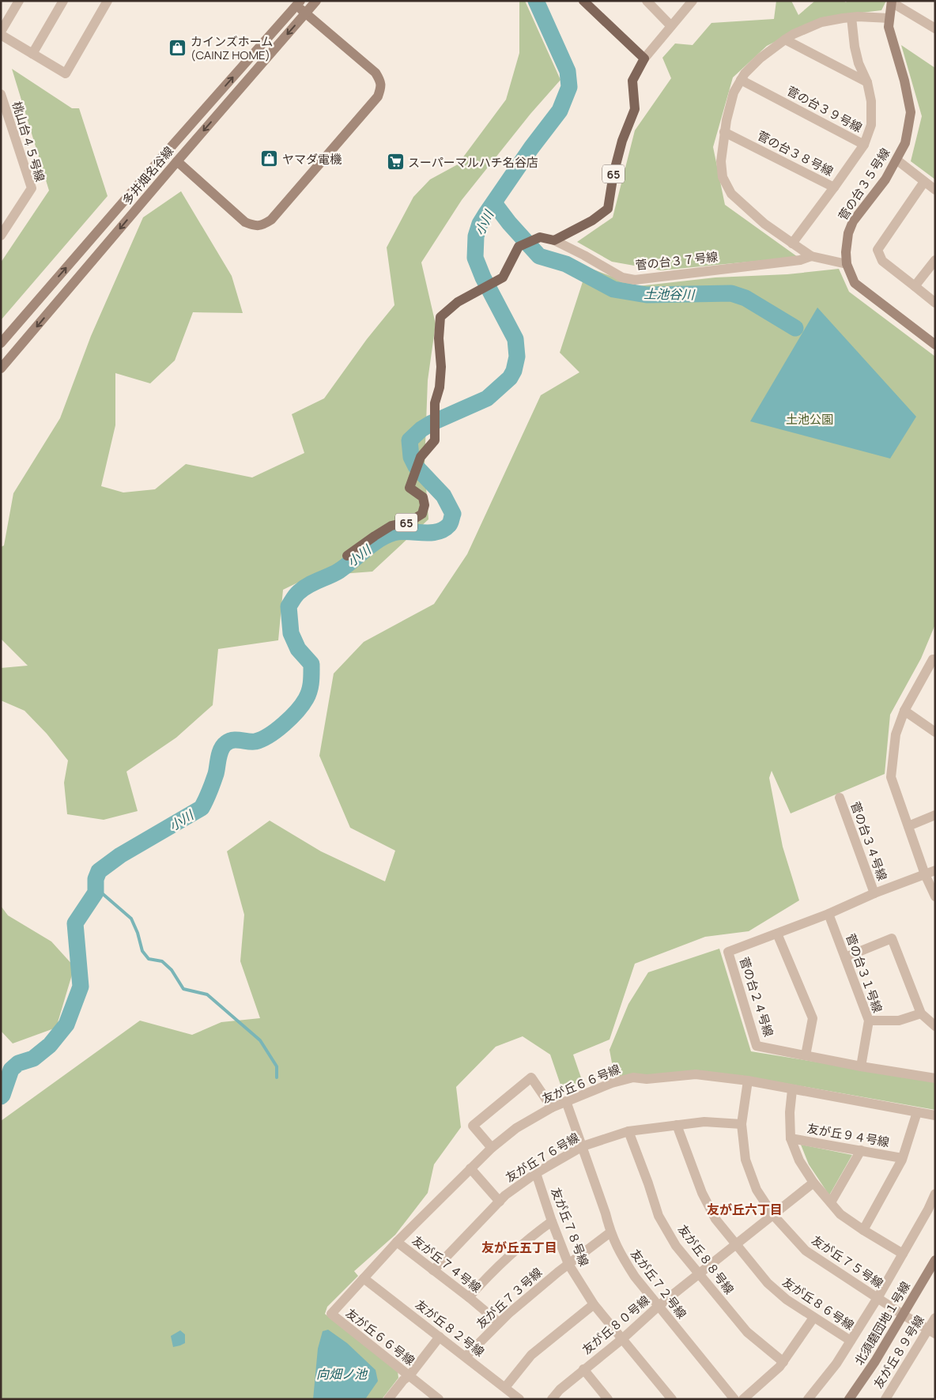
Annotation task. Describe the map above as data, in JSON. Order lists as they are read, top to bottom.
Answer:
{
  "streets": {
    "main road": ["65"],
    "street": [
      "菅の台３９号線",
      "桃山台４５号線",
      "菅の台３８号線",
      "多井畑名谷線",
      "菅の台３５号線",
      "菅の台３７号線",
      "菅の台３４号線",
      "菅の台３１号線",
      "菅の台２４号線",
      "友が丘６６号線",
      "友が丘９４号線",
      "友が丘７６号線",
      "友が丘７８号線",
      "友が丘８８号線",
      "友が丘７５号線",
      "友が丘７４号線",
      "友が丘７２号線",
      "友が丘７３号線",
      "友が丘８６号線",
      "北須磨団地１号線",
      "友が丘８０号線",
      "友が丘８２号線",
      "友が丘８９号線"
    ]
  },
  "crossings": [
    ["65", "菅の台３７号線"],
    ["菅の台３４号線", "菅の台２４号線"],
    ["菅の台３１号線", "菅の台２４号線"],
    ["友が丘６６号線", "友が丘７５号線"],
    ["友が丘６６号線", "友が丘７４号線"],
    ["友が丘６６号線", "友が丘７２号線"],
    ["友が丘６６号線", "友が丘８２号線"],
    ["友が丘７６号線", "友が丘７８号線"],
    ["友が丘７６号線", "友が丘８８号線"],
    ["友が丘７６号線", "友が丘７５号線"],
    ["友が丘７６号線", "友が丘７４号線"],
    ["友が丘７６号線", "友が丘７２号線"],
    ["友が丘７６号線", "友が丘８６号線"],
    ["友が丘７８号線", "友が丘７３号線"],
    ["友が丘７８号線", "友が丘８０号線"],
    ["友が丘８８号線", "友が丘８０号線"],
    ["友が丘７５号線", "北須磨団地１号線"],
    ["友が丘７５号線", "友が丘８０号線"],
    ["友が丘７５号線", "友が丘８９号線"],
    ["友が丘７４号線", "友が丘７３号線"],
    ["友が丘７２号線", "友が丘７３号線"],
    ["友が丘７２号線", "友が丘８０号線"],
    ["友が丘７３号線", "友が丘８２号線"],
    ["友が丘８６号線", "友が丘８０号線"]
  ],
  "districts": ["友が丘六丁目", "友が丘五丁目"],
  "water": ["小川", "土池谷川", "向畑ノ池"],
  "parks": ["土池公園"],
  "places": {
    "shop": ["カインズホーム (CAINZ HOME)", "ヤマダ電機"],
    "supermarket": ["スーパーマルハチ名谷店"]
  }
}
